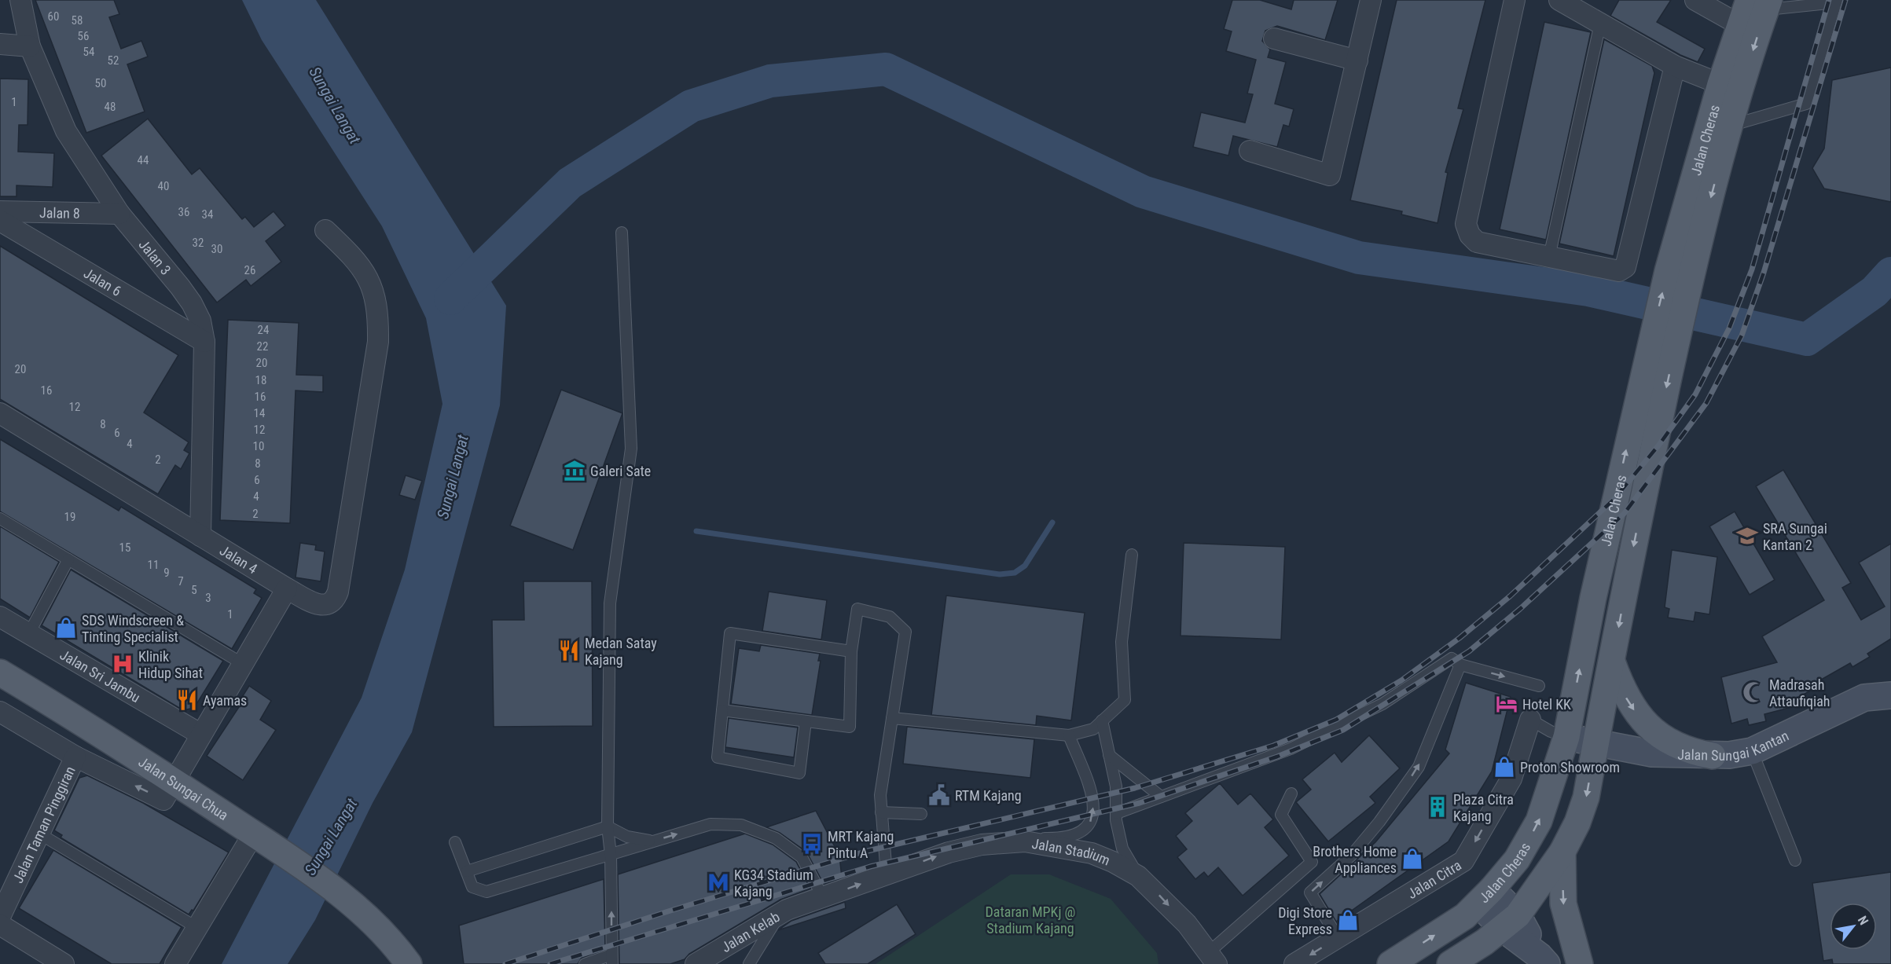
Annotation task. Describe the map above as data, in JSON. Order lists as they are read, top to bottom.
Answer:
{
  "streets": {
    "main road": ["Jalan Cheras", "Jalan Sungai Kantan", "Jalan Sungai Chua"],
    "street": [
      "Jalan 8",
      "Jalan 3",
      "Jalan 6",
      "Jalan 4",
      "Jalan Sri Jambu",
      "Jalan Taman Pinggiran",
      "Jalan Stadium",
      "Jalan Citra",
      "Jalan Kelab"
    ]
  },
  "crossings": [
    ["Jalan Cheras", "Jalan Sungai Kantan"],
    ["Jalan 8", "Jalan 3"],
    ["Jalan 3", "Jalan 6"],
    ["Jalan 3", "Jalan 4"],
    ["Jalan Stadium", "Jalan Kelab"]
  ],
  "one_way": ["Jalan Stadium", "Jalan Citra"],
  "water": ["Sungai Langat"],
  "parks": ["Dataran MPKj @ Stadium Kajang"],
  "places": {
    "museum": ["Galeri Sate"],
    "school or university": ["SRA Sungai Kantan 2"],
    "shop": [
      "SDS Windscreen & Tinting Specialist",
      "Proton Showroom",
      "Brothers Home Appliances",
      "Digi Store Express"
    ],
    "restaurant": ["Medan Satay Kajang", "Ayamas"],
    "hospital": ["Klinik Hidup Sihat"],
    "mosque": ["Madrasah Attaufiqiah"],
    "hotel": ["Hotel KK"],
    "public building": ["RTM Kajang"],
    "building": ["Plaza Citra Kajang"],
    "bus stop": ["MRT Kajang Pintu A"],
    "metro station": ["KG34 Stadium Kajang"]
  },
  "house_numbers": [
    "60",
    "58",
    "56",
    "54",
    "52",
    "50",
    "1",
    "48",
    "44",
    "40",
    "36",
    "34",
    "32",
    "30",
    "26",
    "24",
    "22",
    "20",
    "20",
    "18",
    "16",
    "16",
    "12",
    "14",
    "8",
    "12",
    "6",
    "4",
    "10",
    "2",
    "8",
    "6",
    "4",
    "2",
    "19",
    "15",
    "11",
    "9",
    "7",
    "5",
    "3",
    "1"
  ],
  "north": "top right"
}
